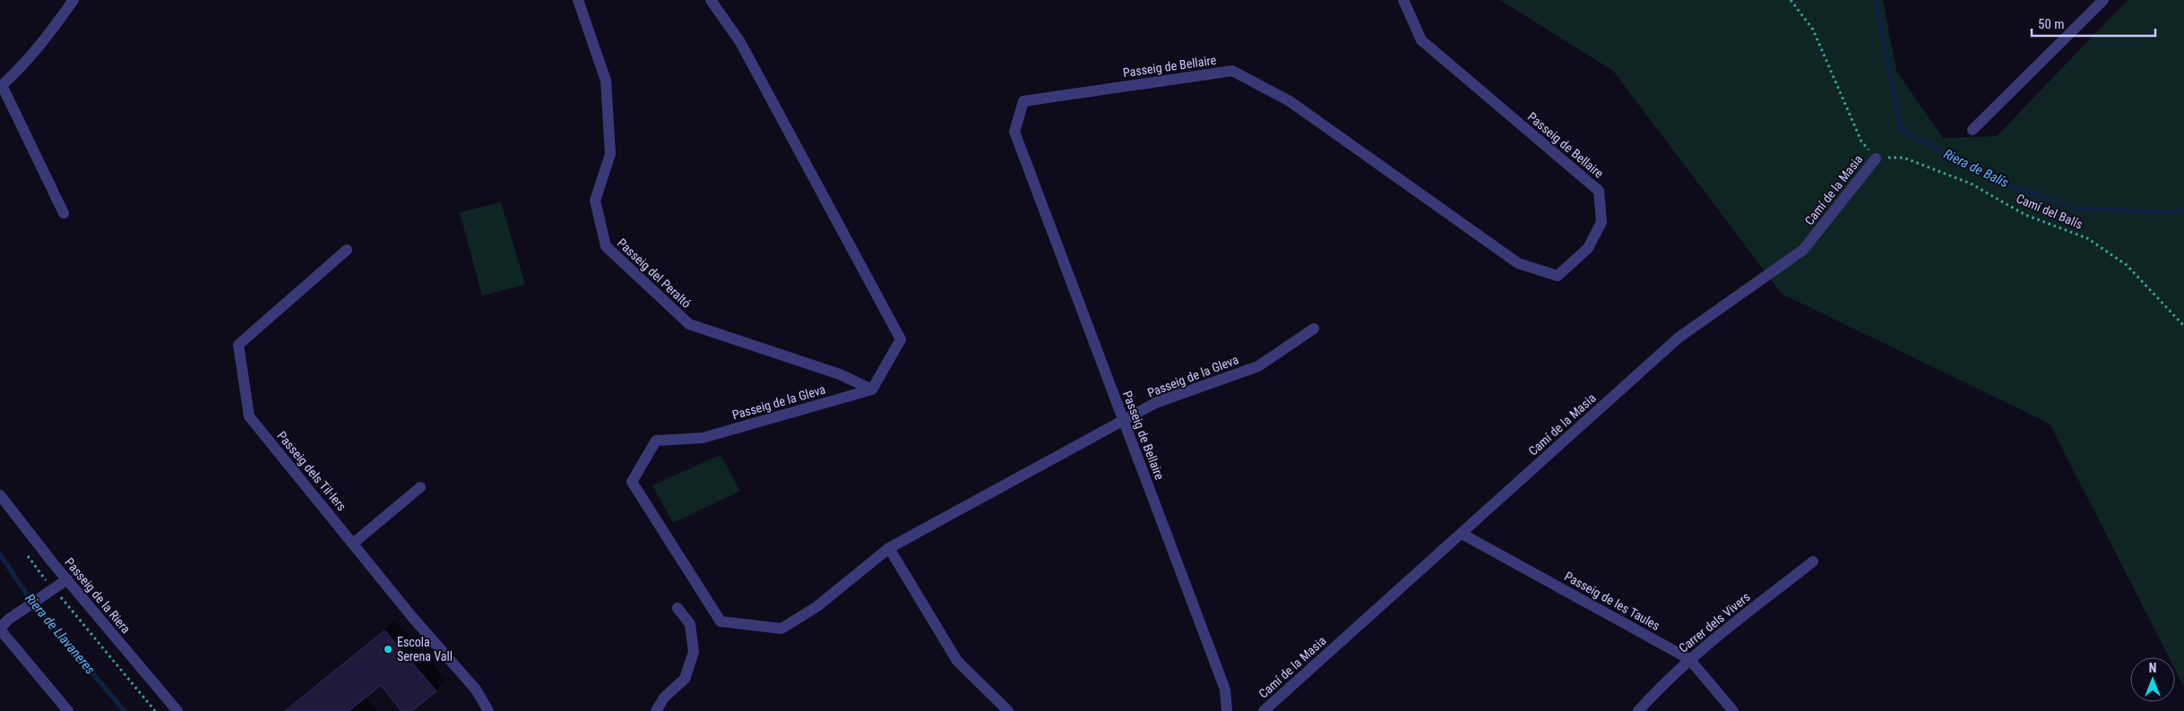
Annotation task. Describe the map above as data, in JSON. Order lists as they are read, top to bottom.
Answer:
{
  "streets": {
    "street": [
      "Passeig de Bellaire",
      "Camí de la Masia",
      "Passeig del Peraltó",
      "Passeig de la Gleva",
      "Passeig dels Til·lers",
      "Passeig de la Riera",
      "Passeig de les Taules",
      "Carrer dels Vivers"
    ],
    "path": ["Camí del Balís"]
  },
  "crossings": [
    ["Passeig de Bellaire", "Passeig de la Gleva"],
    ["Camí de la Masia", "Camí del Balís"],
    ["Camí de la Masia", "Passeig de les Taules"],
    ["Passeig del Peraltó", "Passeig de la Gleva"],
    ["Passeig de les Taules", "Carrer dels Vivers"]
  ],
  "water": ["Riera de Balís", "Riera de Llavaneres"],
  "places": ["Escola Serena Vall"],
  "scale_bar": "50 m",
  "north": "top"
}
